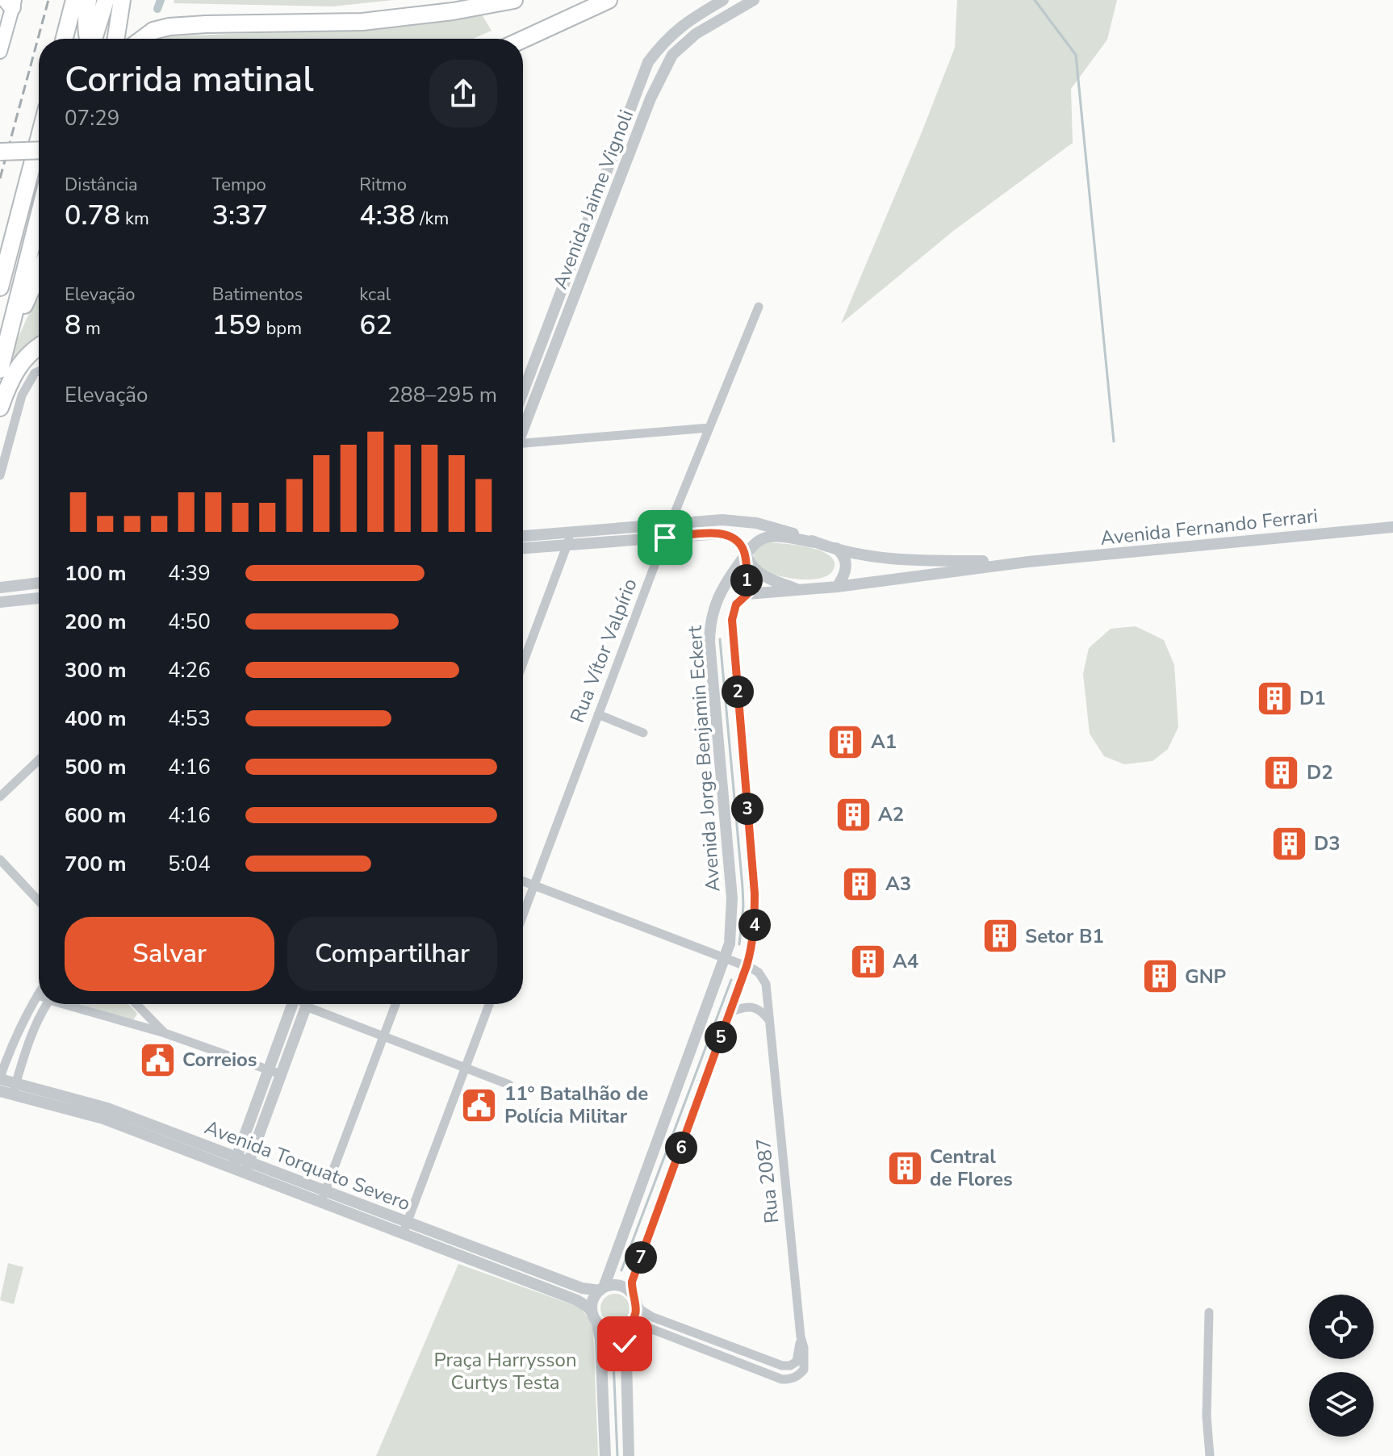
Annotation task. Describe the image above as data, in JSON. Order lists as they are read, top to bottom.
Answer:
{
  "streets": {
    "street": [
      "Avenida Jaime Vignoli",
      "Avenida Fernando Ferrari",
      "Rua Vítor Valpírio",
      "Avenida Jorge Benjamin Eckert",
      "Avenida Torquato Severo",
      "Rua 2087"
    ]
  },
  "crossings": [
    ["Avenida Fernando Ferrari", "Rua Vítor Valpírio"],
    ["Avenida Fernando Ferrari", "Avenida Jorge Benjamin Eckert"],
    ["Avenida Jorge Benjamin Eckert", "Avenida Torquato Severo"],
    ["Avenida Jorge Benjamin Eckert", "Rua 2087"],
    ["Avenida Torquato Severo", "Rua 2087"]
  ],
  "parks": ["Praça Harrysson Curtys Testa"],
  "places": {
    "building": [
      "D1",
      "A1",
      "D2",
      "A2",
      "D3",
      "A3",
      "Setor B1",
      "A4",
      "GNP",
      "Central de Flores"
    ],
    "public building": ["Correios", "11º Batalhão de Polícia Militar"]
  },
  "page": {
    "heading": ["Corrida matinal", "07:29"],
    "stats": [
      ["Distância", "0.78 km"],
      ["Tempo", "3:37"],
      ["Ritmo", "4:38 /km"],
      ["Elevação", "8 m"],
      ["Batimentos", "159 bpm"],
      ["kcal", "62"]
    ],
    "chart": ["Elevação", "288–295 m"],
    "list": [
      {
        "name": "100 m",
        "note": "4:39"
      },
      {
        "name": "200 m",
        "note": "4:50"
      },
      {
        "name": "300 m",
        "note": "4:26"
      },
      {
        "name": "400 m",
        "note": "4:53"
      },
      {
        "name": "500 m",
        "note": "4:16"
      },
      {
        "name": "600 m",
        "note": "4:16"
      },
      {
        "name": "700 m",
        "note": "5:04"
      }
    ],
    "pins": [
      "1",
      "2",
      "3",
      "4",
      "5",
      "6",
      "7"
    ],
    "buttons": ["Salvar", "Compartilhar"]
  }
}
